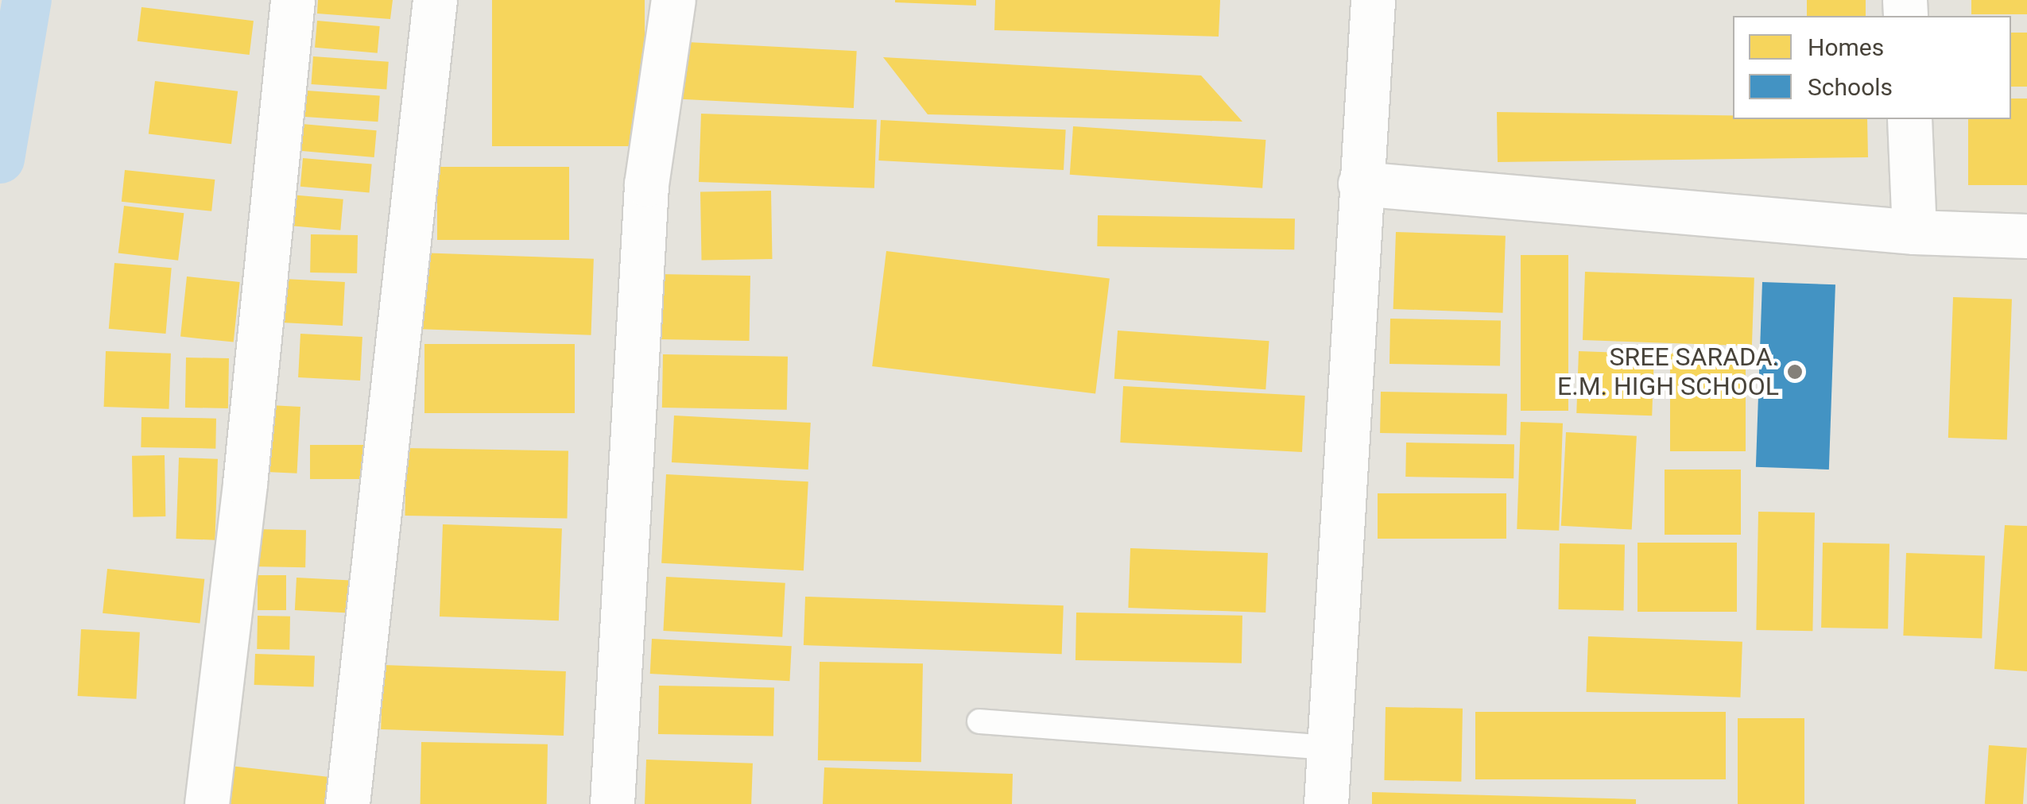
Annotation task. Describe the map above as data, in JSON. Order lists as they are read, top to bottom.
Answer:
{
  "places": ["SREE SARADA. E.M. HIGH SCHOOL"],
  "legend": ["Homes", "Schools"]
}
